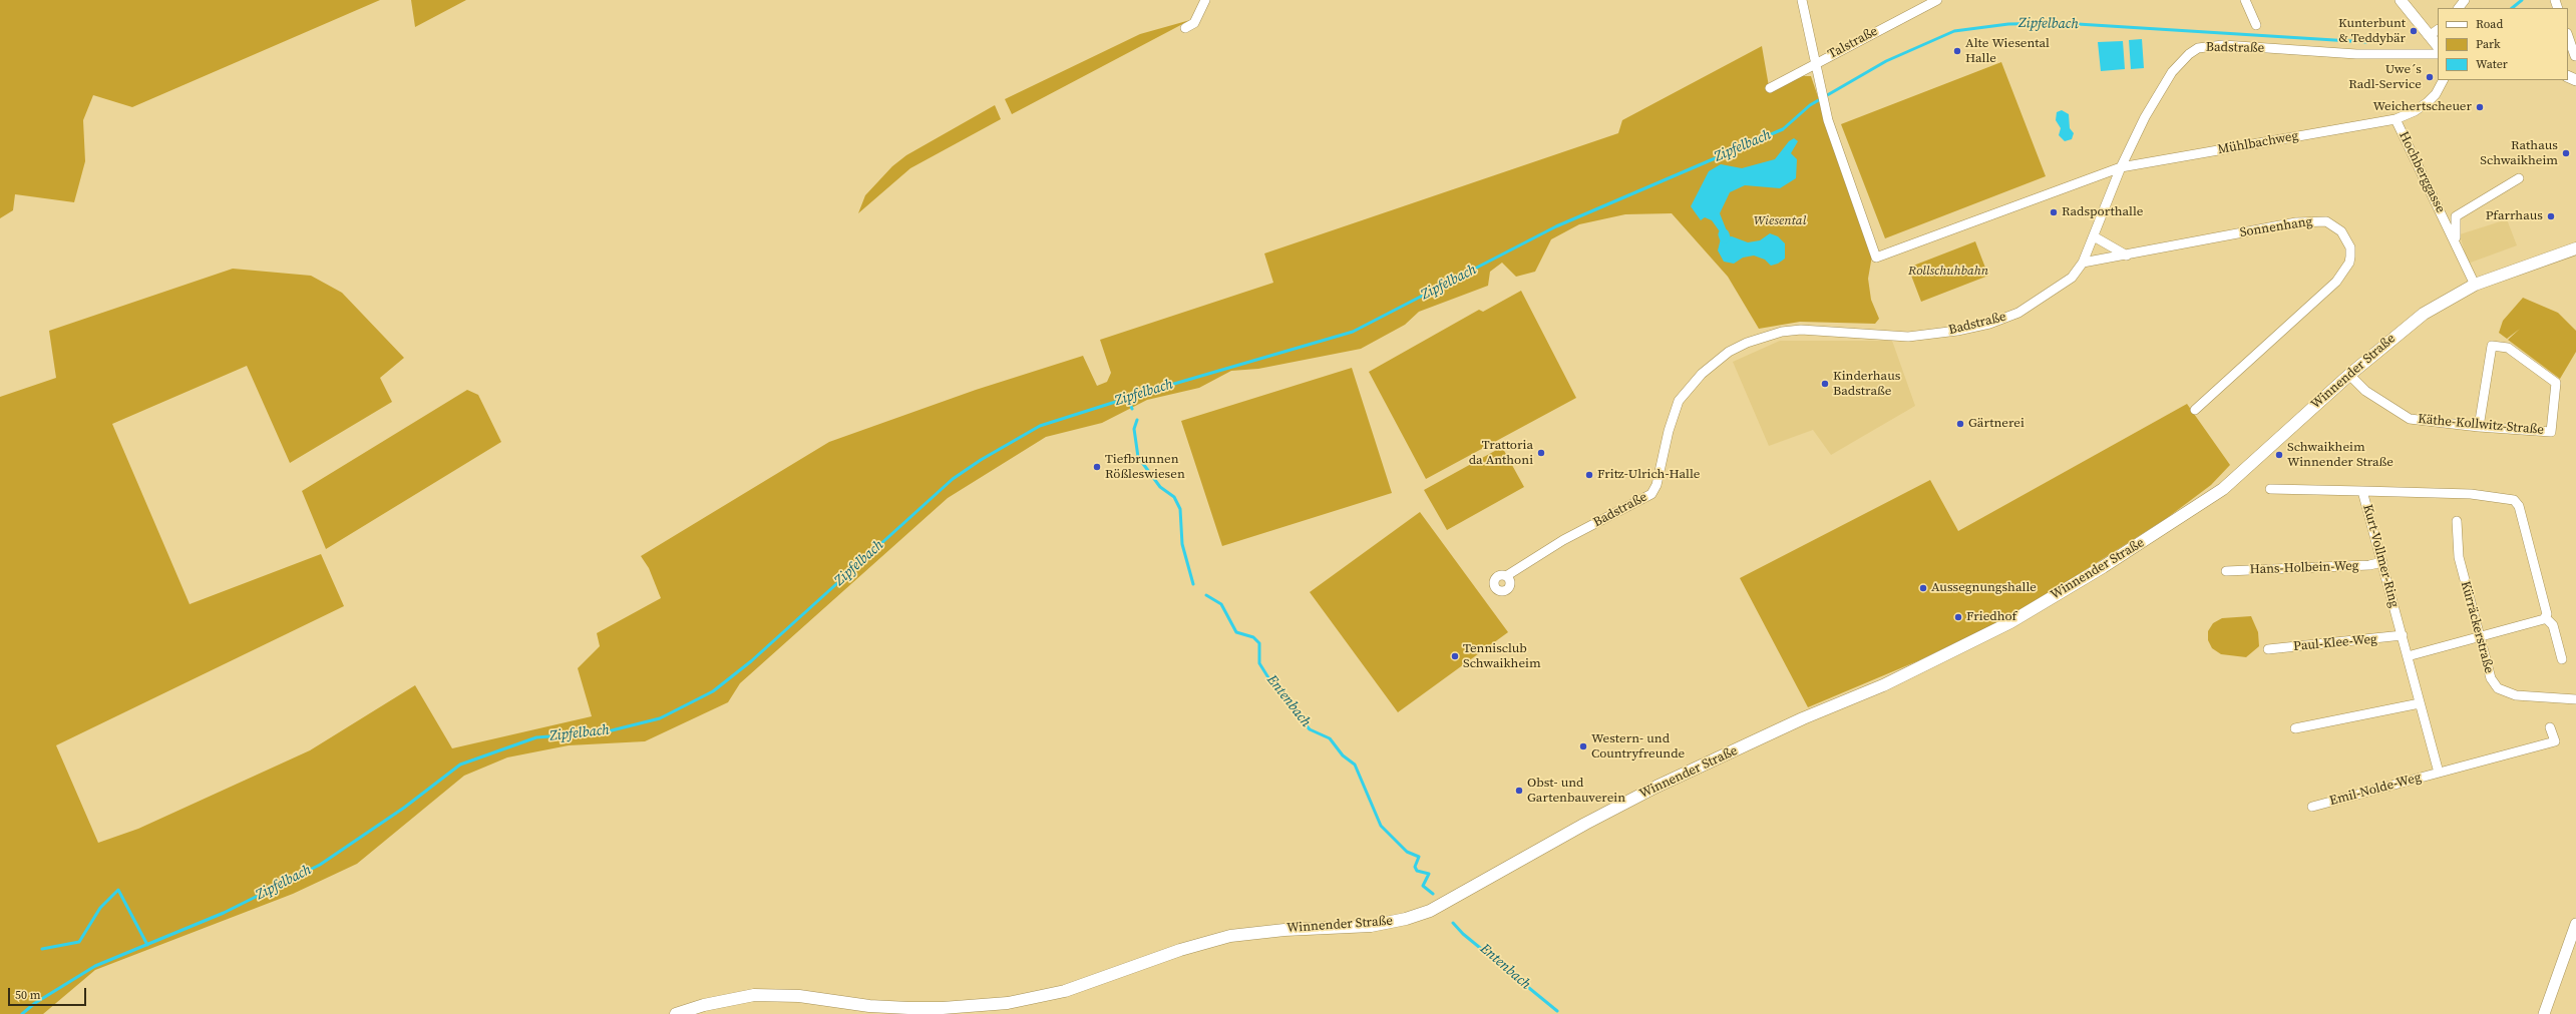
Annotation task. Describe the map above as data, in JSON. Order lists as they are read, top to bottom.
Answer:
{
  "streets": {
    "main road": ["Winnender Straße"],
    "street": [
      "Talstraße",
      "Badstraße",
      "Mühlbachweg",
      "Hochberggasse",
      "Sonnenhang",
      "Käthe-Kollwitz-Straße",
      "Kurt-Vollmer-Ring",
      "Hans-Holbein-Weg",
      "Kürräckerstraße",
      "Paul-Klee-Weg",
      "Emil-Nolde-Weg"
    ]
  },
  "crossings": [
    ["Talstraße", "Mühlbachweg"],
    ["Badstraße", "Mühlbachweg"],
    ["Badstraße", "Sonnenhang"],
    ["Mühlbachweg", "Hochberggasse"],
    ["Hochberggasse", "Winnender Straße"],
    ["Winnender Straße", "Käthe-Kollwitz-Straße"],
    ["Kurt-Vollmer-Ring", "Hans-Holbein-Weg"],
    ["Kurt-Vollmer-Ring", "Paul-Klee-Weg"],
    ["Kurt-Vollmer-Ring", "Emil-Nolde-Weg"]
  ],
  "water": ["Zipfelbach", "Entenbach"],
  "parks": ["Wiesental", "Rollschuhbahn"],
  "places": [
    "Kunterbunt & Teddybär",
    "Alte Wiesental Halle",
    "Uwe´s Radl-Service",
    "Weichertscheuer",
    "Rathaus Schwaikheim",
    "Radsporthalle",
    "Pfarrhaus",
    "Kinderhaus Badstraße",
    "Gärtnerei",
    "Trattoria da Anthoni",
    "Schwaikheim Winnender Straße",
    "Tiefbrunnen Rößleswiesen",
    "Fritz-Ulrich-Halle",
    "Aussegnungshalle",
    "Friedhof",
    "Tennisclub Schwaikheim",
    "Western- und Countryfreunde",
    "Obst- und Gartenbauverein"
  ],
  "legend": ["Road", "Park", "Water"],
  "scale_bar": "50 m"
}
